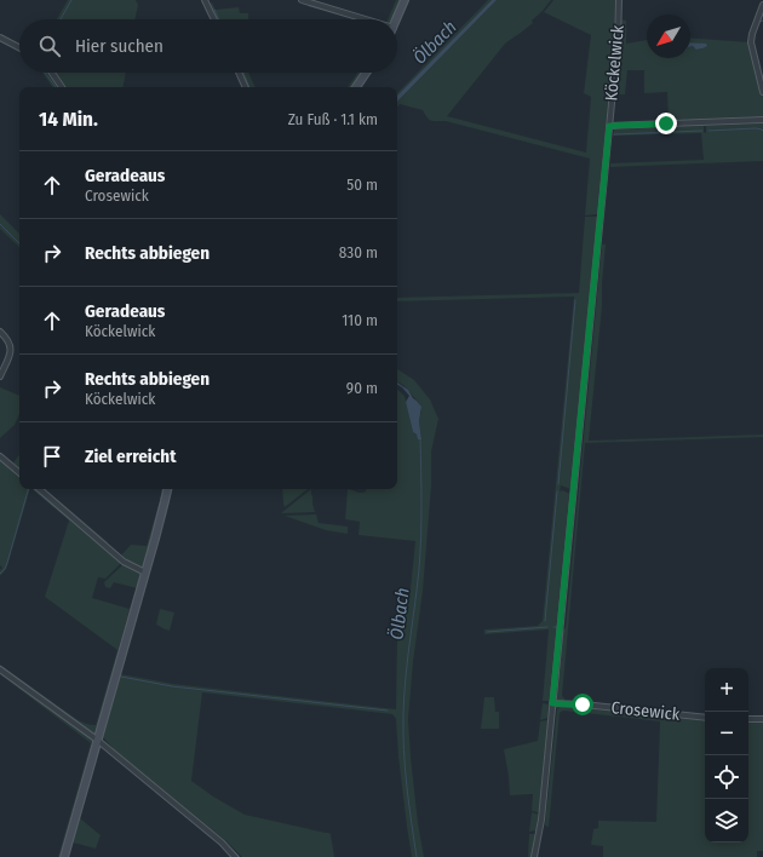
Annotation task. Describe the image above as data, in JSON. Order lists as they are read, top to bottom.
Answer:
{
  "streets": {
    "street": ["Köckelwick", "Crosewick"]
  },
  "crossings": [
    ["Köckelwick", "Crosewick"]
  ],
  "water": ["Ölbach"],
  "north": "bottom left",
  "page": {
    "search": "Hier suchen",
    "heading": ["14 Min.", "Zu Fuß · 1.1 km"],
    "list": [
      ["Geradeaus", "Crosewick", "50 m"],
      ["Rechts abbiegen", "830 m"],
      ["Geradeaus", "Köckelwick", "110 m"],
      ["Rechts abbiegen", "Köckelwick", "90 m"],
      "Ziel erreicht"
    ],
    "map_buttons": ["+", "−"]
  }
}
